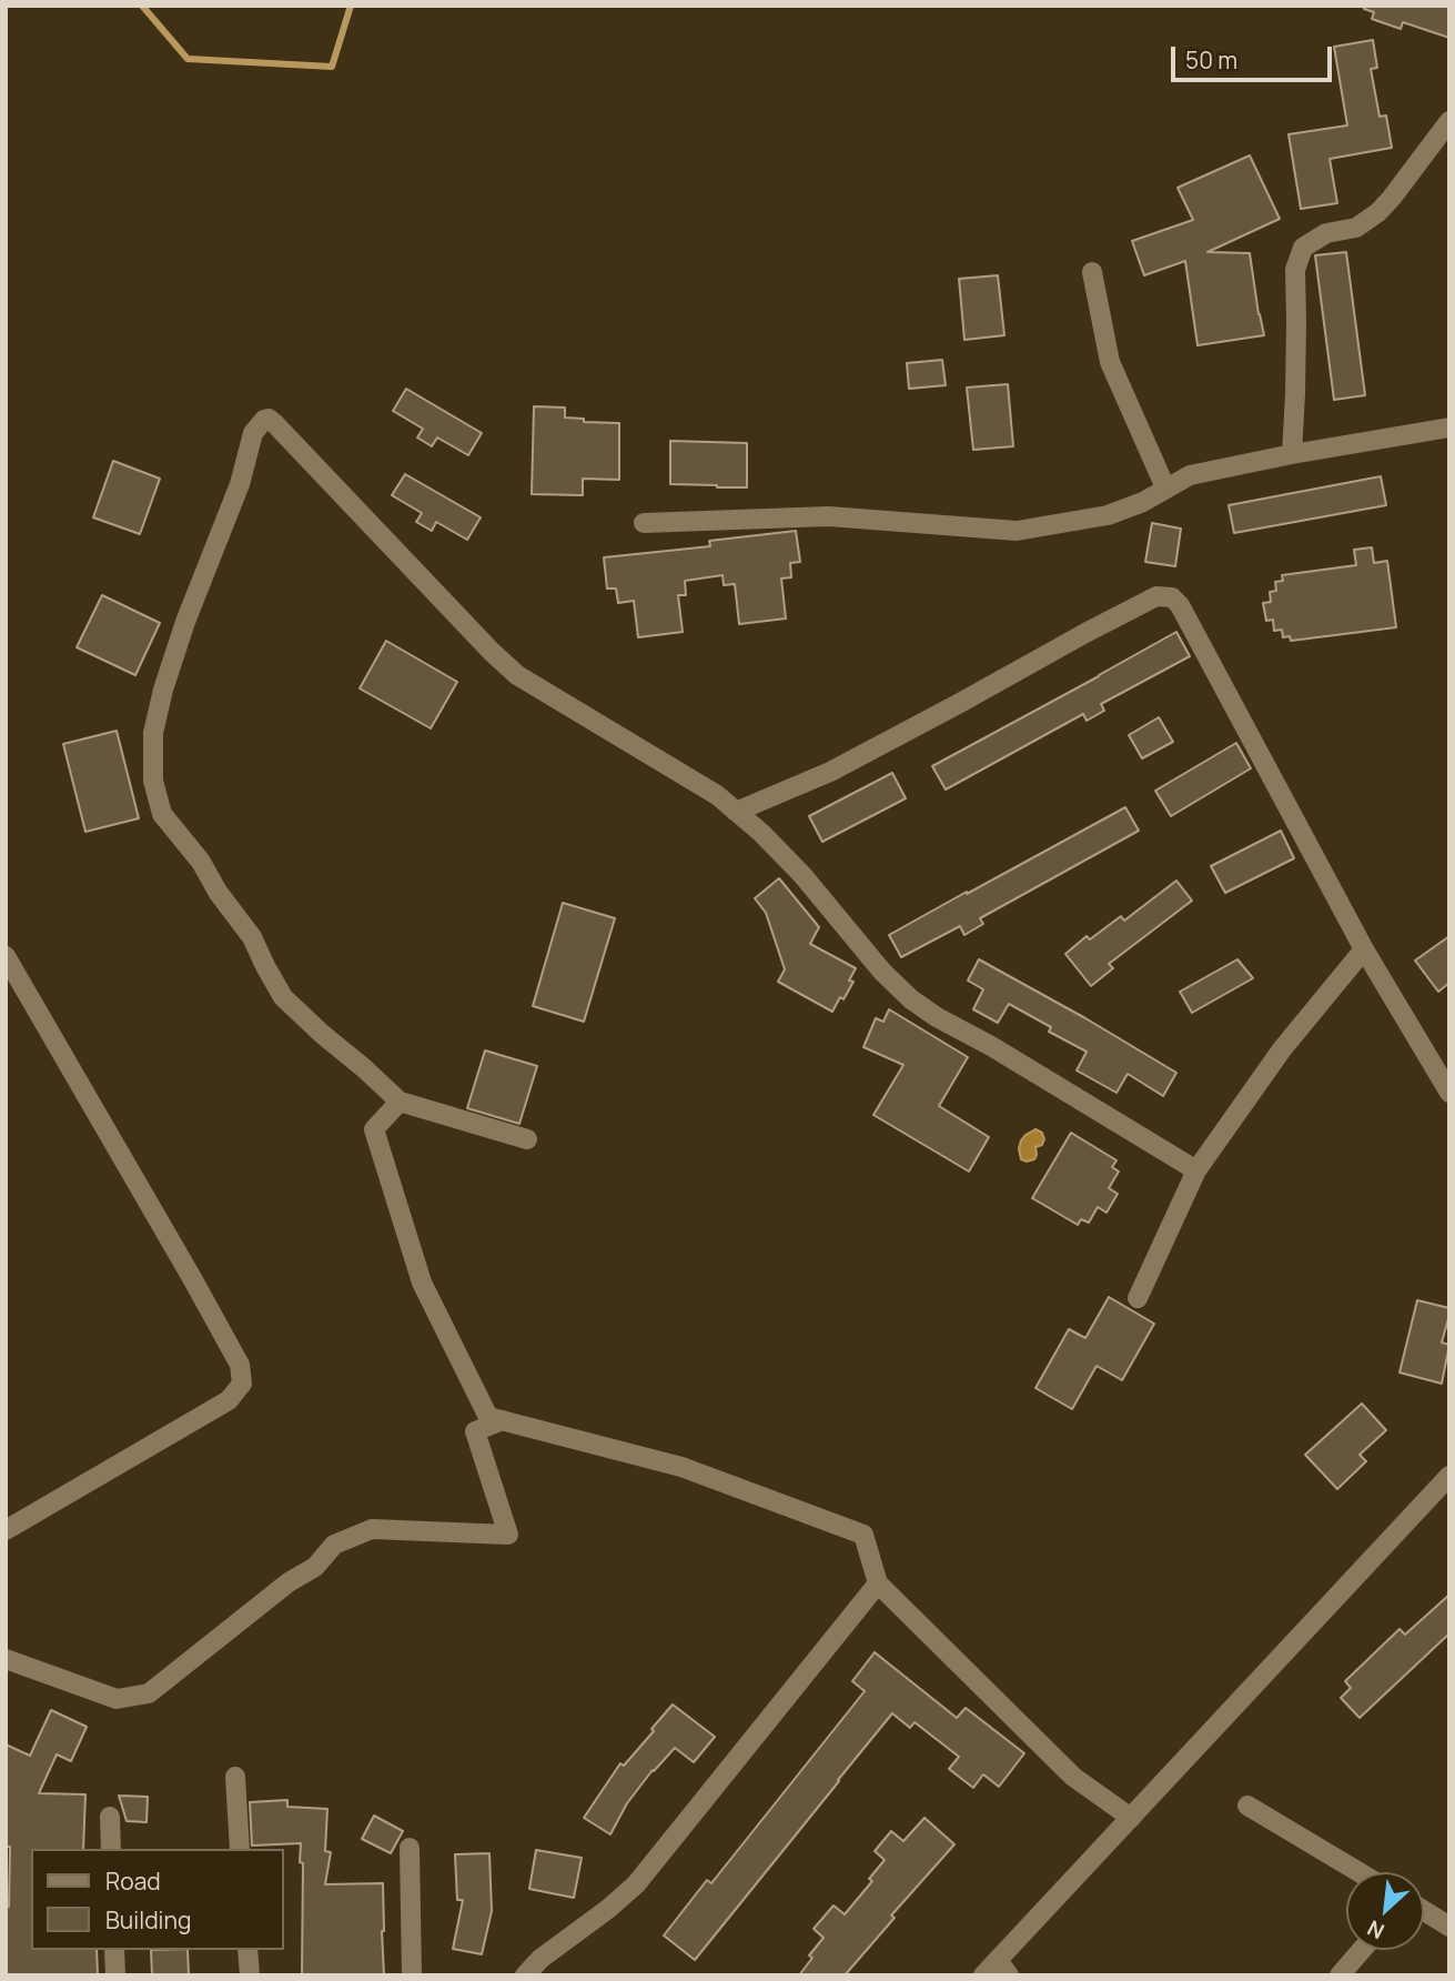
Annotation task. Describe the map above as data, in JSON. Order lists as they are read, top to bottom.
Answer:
{
  "legend": ["Road", "Building"],
  "scale_bar": "50 m",
  "north": "bottom left"
}
